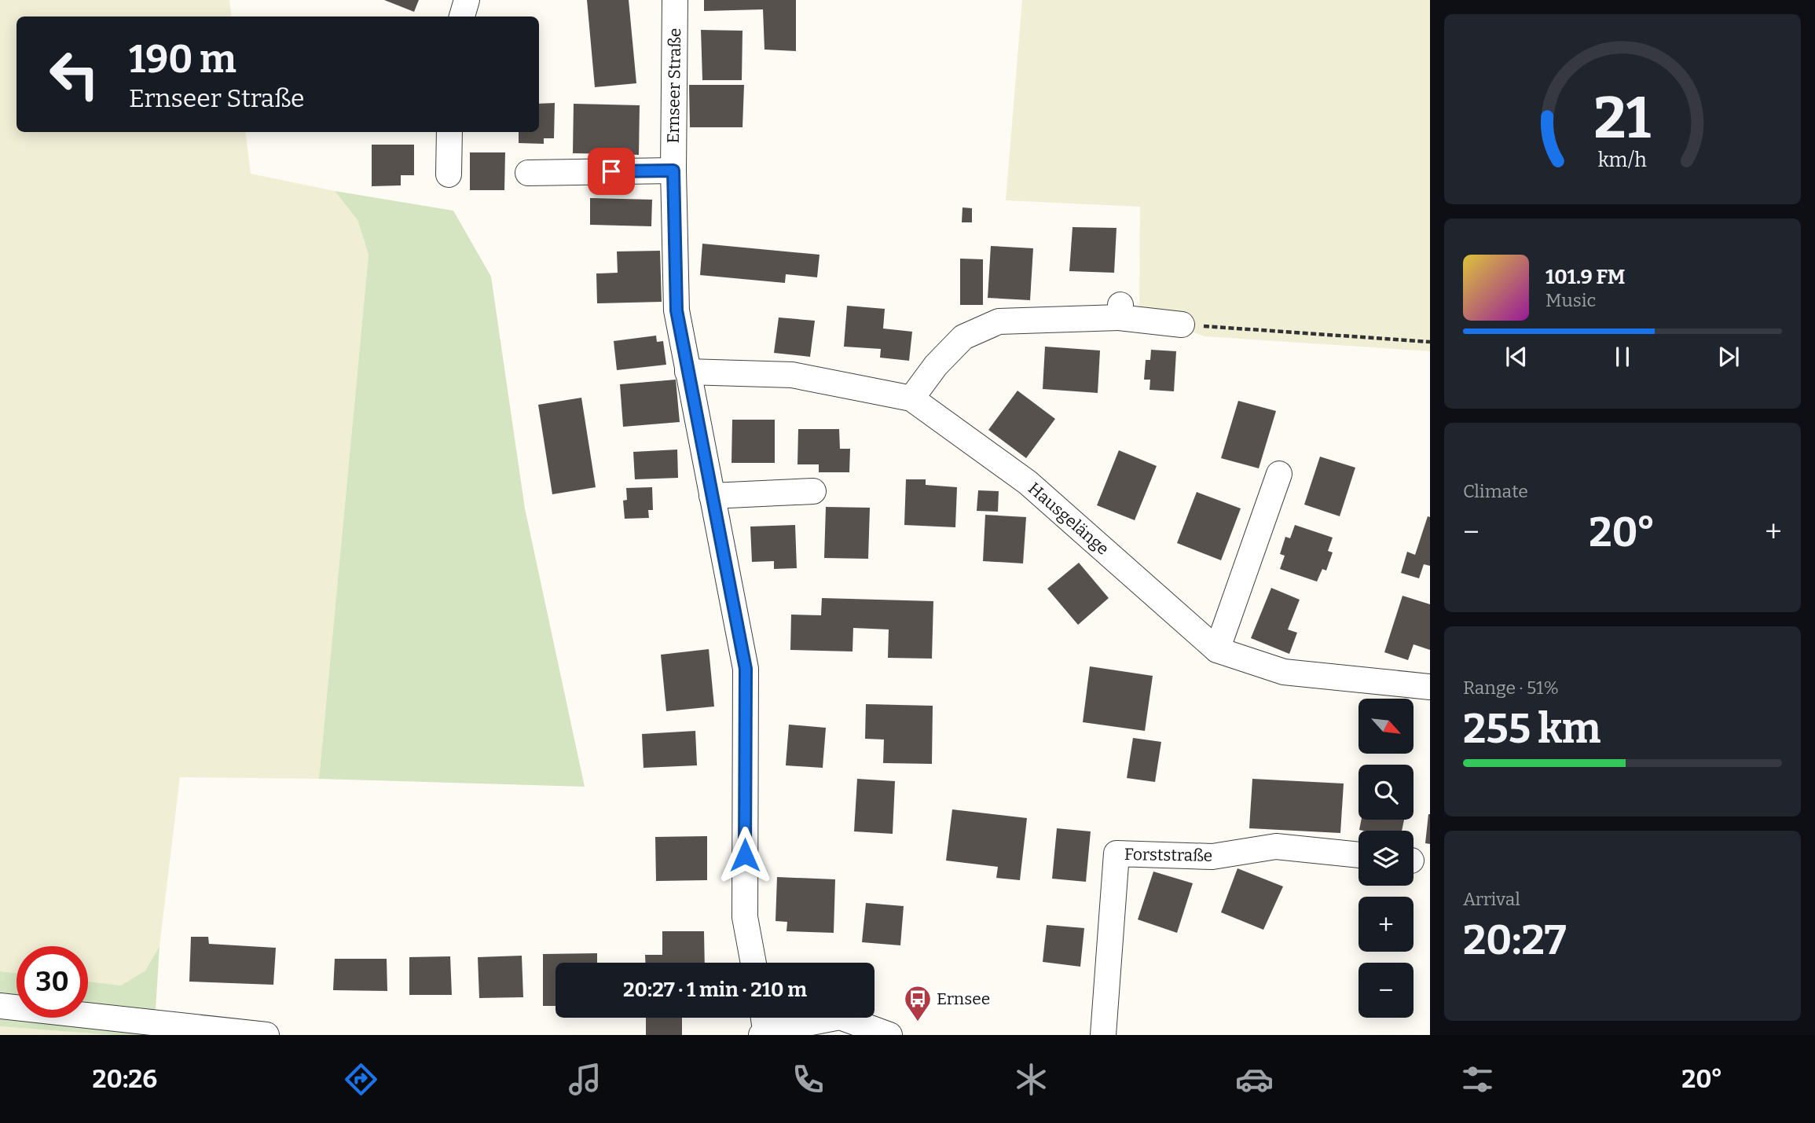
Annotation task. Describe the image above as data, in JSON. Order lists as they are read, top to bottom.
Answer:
{
  "streets": {
    "street": ["Ernseer Straße", "Hausgelänge", "Forststraße"]
  },
  "crossings": [
    ["Ernseer Straße", "Hausgelänge"]
  ],
  "places": {
    "bus stop": ["Ernsee"]
  },
  "north": "bottom right",
  "page": {
    "turn": ["190 m", "Ernseer Straße"],
    "song": ["101.9 FM", "Music"],
    "tile": [
      "Climate",
      ["Range · 51%", "255 km"],
      ["Arrival", "20:27"]
    ],
    "heat": ["−", "20°", "+"],
    "map_buttons": ["+", "−"],
    "limit": "30",
    "trip": "20:27 · 1 min · 210 m",
    "tabs": ["20:26", "20°"],
    "gauge": ["21", "km/h"]
  }
}
